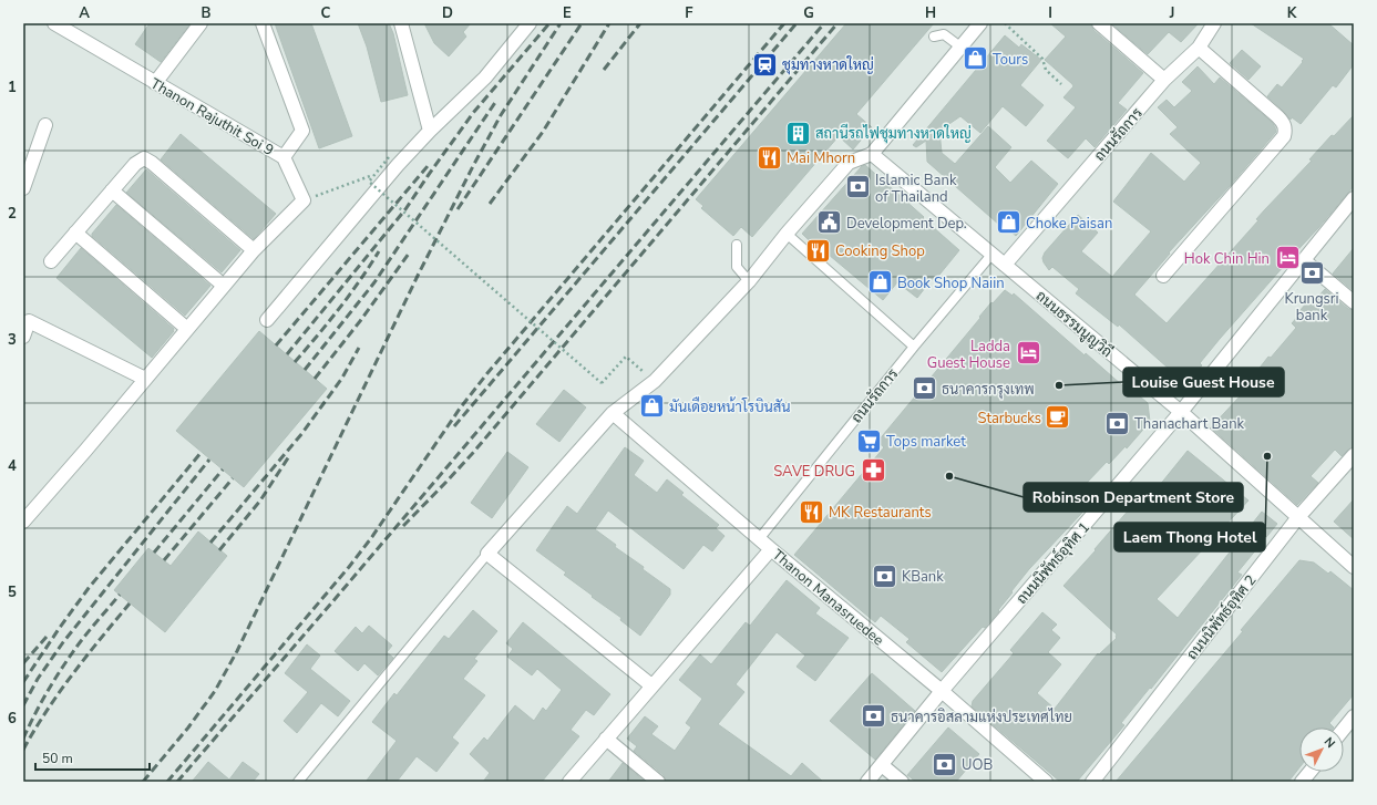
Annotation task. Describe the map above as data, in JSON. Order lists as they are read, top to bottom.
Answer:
{
  "streets": {
    "street": [
      "Thanon Rajuthit Soi 9",
      "ถนนรัถการ",
      "ถนนธรรมนูญวิถี",
      "ถนนนิพัทธ์อุทิศ 1",
      "Thanon Manasruedee",
      "ถนนนิพัทธ์อุทิศ 2"
    ]
  },
  "crossings": [
    ["ถนนรัถการ", "ถนนธรรมนูญวิถี"],
    ["ถนนรัถการ", "Thanon Manasruedee"],
    ["ถนนธรรมนูญวิถี", "ถนนนิพัทธ์อุทิศ 1"],
    ["ถนนธรรมนูญวิถี", "ถนนนิพัทธ์อุทิศ 2"],
    ["ถนนนิพัทธ์อุทิศ 1", "Thanon Manasruedee"]
  ],
  "places": {
    "shop": [
      "Tours",
      "Choke Paisan",
      "Book Shop Naiin",
      "มันเดือยหน้าโรบินสัน"
    ],
    "station": ["ชุมทางหาดใหญ่"],
    "building": ["สถานีรถไฟชุมทางหาดใหญ่"],
    "restaurant": ["Mai Mhorn", "Cooking Shop", "MK Restaurants"],
    "bank": [
      "Islamic Bank of Thailand",
      "Krungsri bank",
      "ธนาคารกรุงเทพ",
      "Thanachart Bank",
      "KBank",
      "ธนาคารอิสลามแห่งประเทศไทย",
      "UOB"
    ],
    "public building": ["Development Dep."],
    "hotel": ["Hok Chin Hin", "Ladda Guest House"],
    "other": ["Louise Guest House", "Laem Thong Hotel", "Robinson Department Store"],
    "cafe": ["Starbucks"],
    "supermarket": ["Tops market"],
    "pharmacy": ["SAVE DRUG"]
  },
  "scale_bar": "50 m",
  "north": "top right",
  "grid": {
    "columns": [
      "A",
      "B",
      "C",
      "D",
      "E",
      "F",
      "G",
      "H",
      "I",
      "J",
      "K"
    ],
    "rows": [
      "1",
      "2",
      "3",
      "4",
      "5",
      "6"
    ]
  }
}
